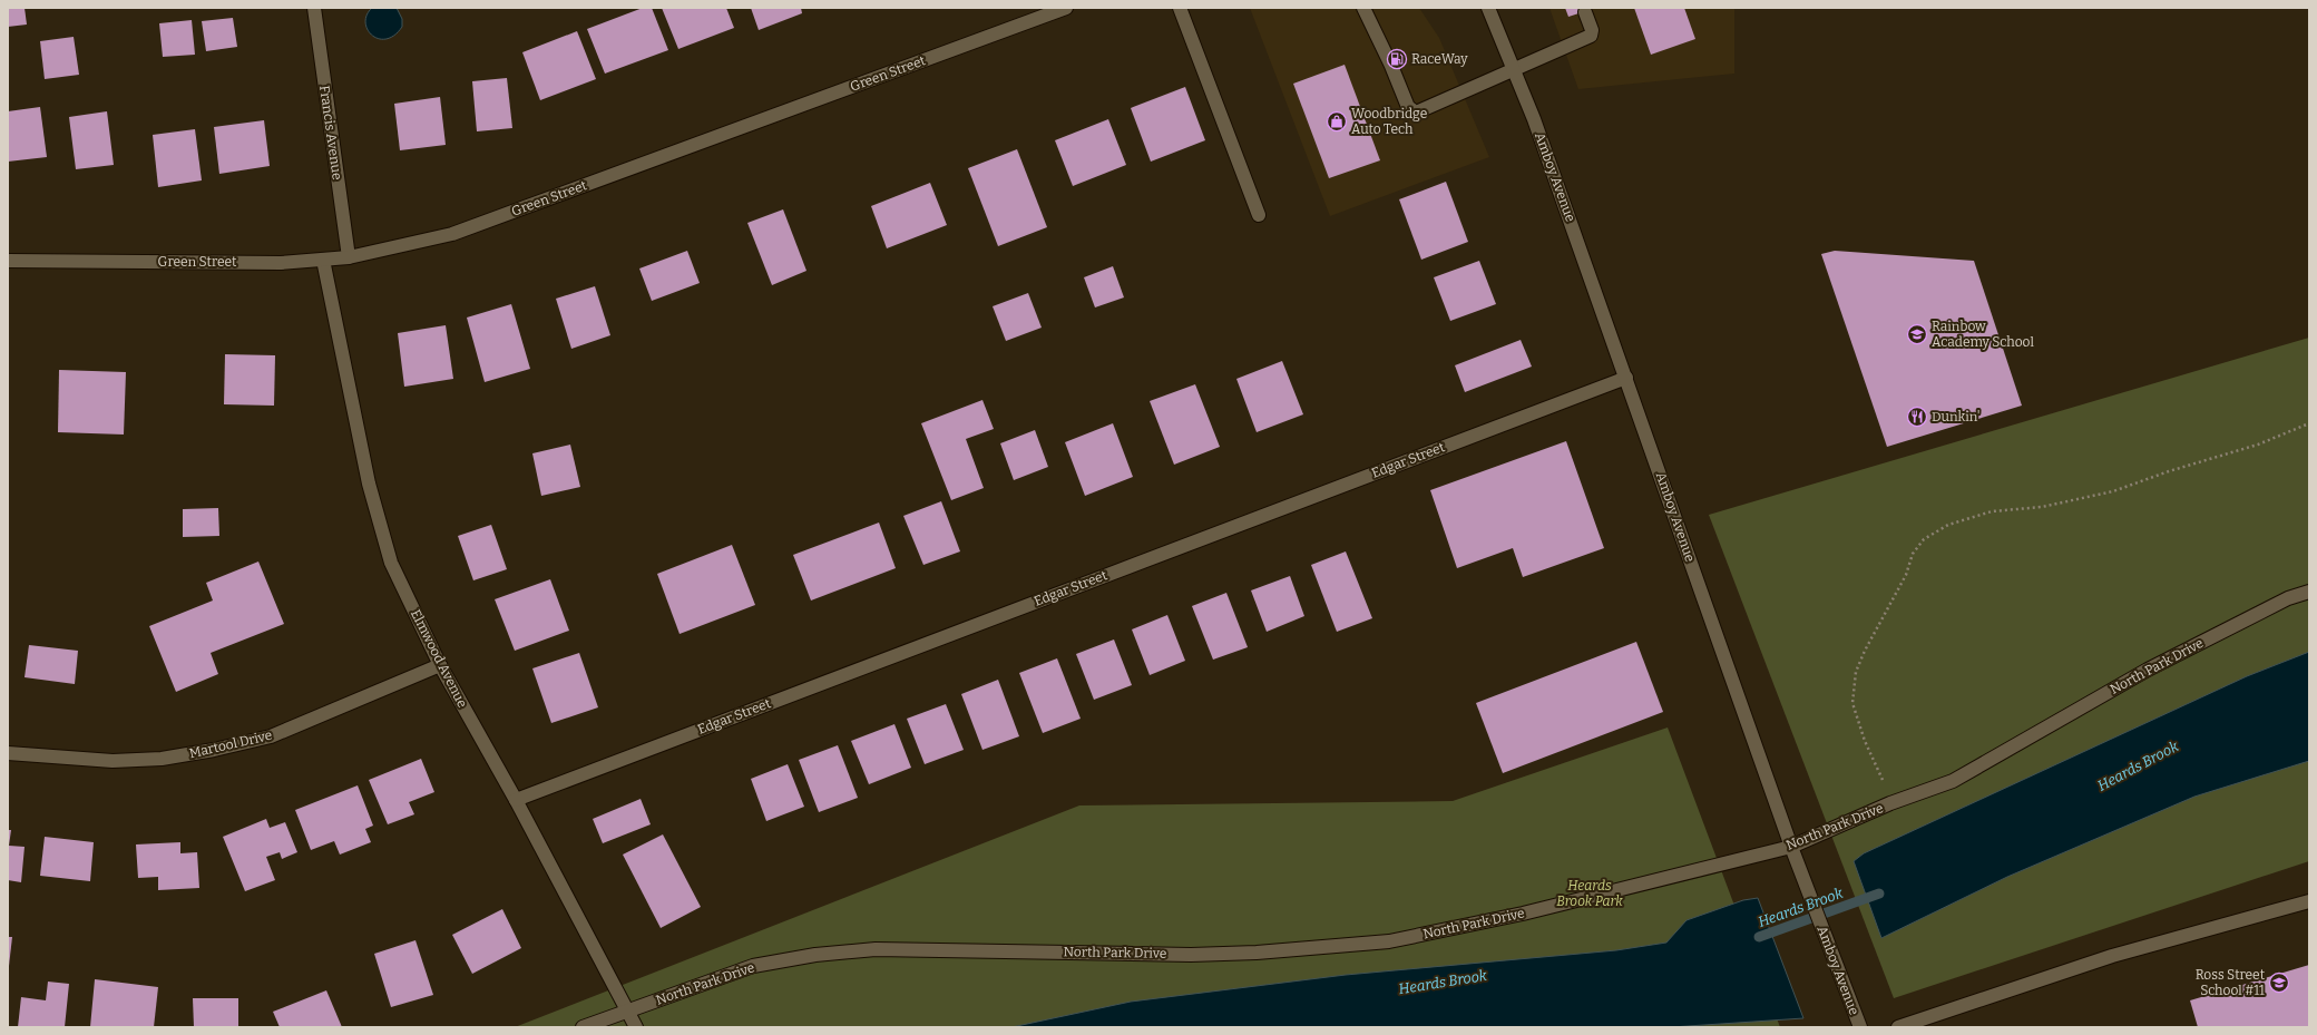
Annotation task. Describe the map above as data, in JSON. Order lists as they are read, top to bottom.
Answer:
{
  "streets": {
    "street": [
      "Green Street",
      "Francis Avenue",
      "Amboy Avenue",
      "Edgar Street",
      "Elmwood Avenue",
      "North Park Drive",
      "Martool Drive"
    ]
  },
  "crossings": [
    ["Green Street", "Francis Avenue"],
    ["Green Street", "Elmwood Avenue"],
    ["Amboy Avenue", "Edgar Street"],
    ["Amboy Avenue", "North Park Drive"],
    ["Edgar Street", "Elmwood Avenue"],
    ["Elmwood Avenue", "North Park Drive"],
    ["Elmwood Avenue", "Martool Drive"]
  ],
  "water": ["Heards Brook"],
  "parks": ["Heards Brook Park"],
  "places": {
    "fuel station": ["RaceWay"],
    "shop": ["Woodbridge Auto Tech"],
    "school or university": ["Rainbow Academy School", "Ross Street School #11"],
    "restaurant": ["Dunkin'"]
  }
}
